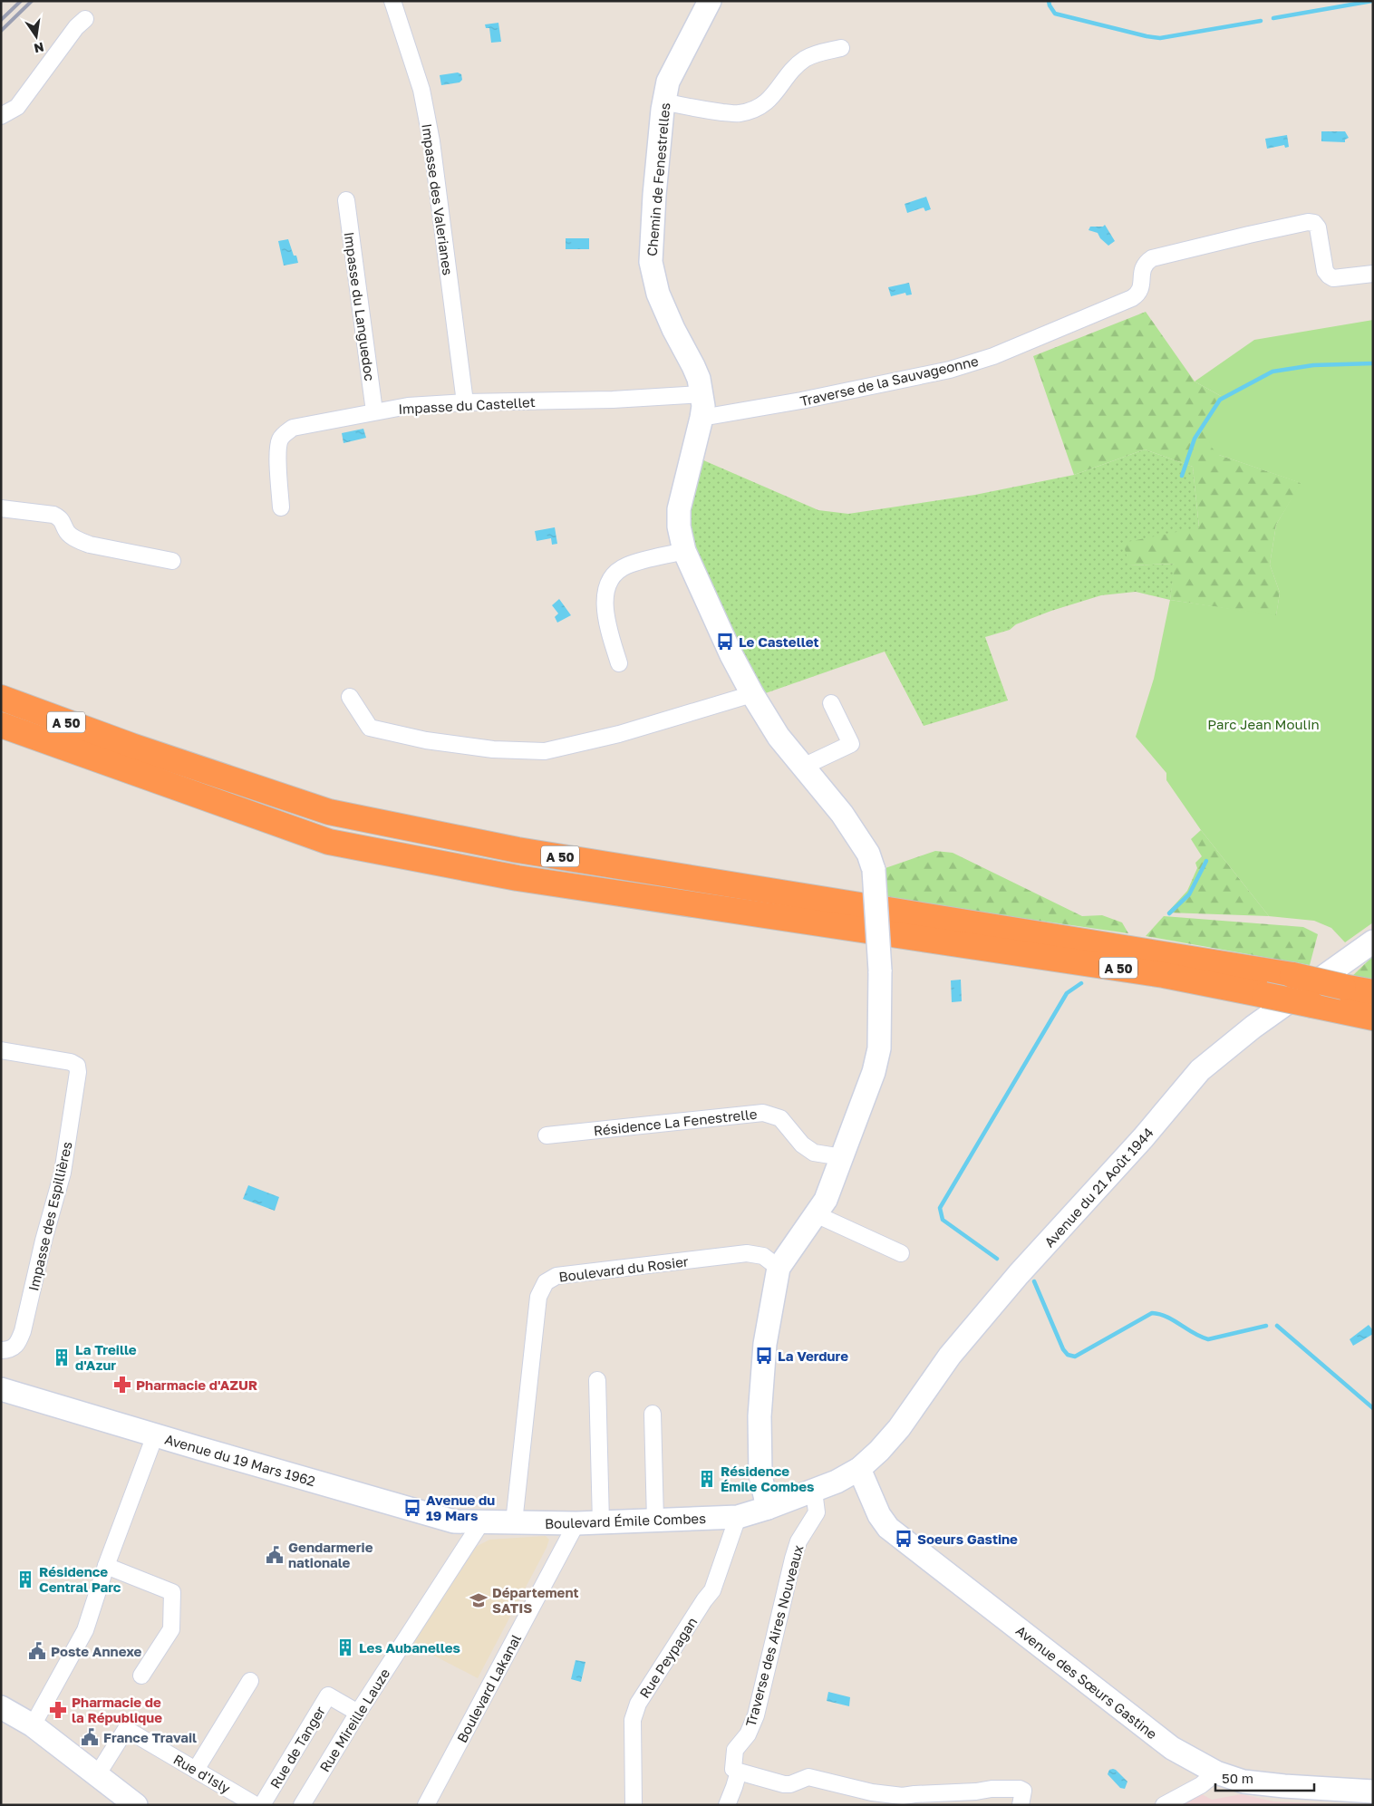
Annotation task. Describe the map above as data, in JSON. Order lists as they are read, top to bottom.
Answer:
{
  "streets": {
    "highway": ["A 50"],
    "street": [
      "Chemin de Fenestrelles",
      "Impasse des Valerianes",
      "Impasse du Languedoc",
      "Traverse de la Sauvageonne",
      "Impasse du Castellet",
      "Résidence La Fenestrelle",
      "Avenue du 21 Août 1944",
      "Impasse des Espillières",
      "Boulevard du Rosier",
      "Avenue du 19 Mars 1962",
      "Boulevard Émile Combes",
      "Traverse des Aires Nouveaux",
      "Rue Peypagan",
      "Avenue des Sœurs Gastine",
      "Boulevard Lakanal",
      "Rue Mireille Lauze",
      "Rue de Tanger",
      "Rue d'Isly"
    ]
  },
  "crossings": [
    ["Chemin de Fenestrelles", "Traverse de la Sauvageonne"],
    ["Chemin de Fenestrelles", "Impasse du Castellet"],
    ["Chemin de Fenestrelles", "Résidence La Fenestrelle"],
    ["Chemin de Fenestrelles", "Boulevard du Rosier"],
    ["Impasse des Valerianes", "Impasse du Castellet"],
    ["Impasse du Languedoc", "Impasse du Castellet"],
    ["Avenue du 21 Août 1944", "Boulevard Émile Combes"],
    ["Avenue du 21 Août 1944", "Traverse des Aires Nouveaux"],
    ["Avenue du 21 Août 1944", "Avenue des Sœurs Gastine"],
    ["Boulevard du Rosier", "Boulevard Émile Combes"],
    ["Avenue du 19 Mars 1962", "Boulevard Émile Combes"],
    ["Avenue du 19 Mars 1962", "Rue Mireille Lauze"],
    ["Boulevard Émile Combes", "Traverse des Aires Nouveaux"],
    ["Boulevard Émile Combes", "Rue Peypagan"],
    ["Boulevard Émile Combes", "Boulevard Lakanal"],
    ["Boulevard Émile Combes", "Rue Mireille Lauze"],
    ["Rue Mireille Lauze", "Rue de Tanger"]
  ],
  "parks": ["Parc Jean Moulin"],
  "places": {
    "bus stop": [
      "Le Castellet",
      "La Verdure",
      "Avenue du 19 Mars",
      "Soeurs Gastine"
    ],
    "building": [
      "La Treille d'Azur",
      "Résidence Émile Combes",
      "Résidence Central Parc",
      "Les Aubanelles"
    ],
    "pharmacy": ["Pharmacie d'AZUR", "Pharmacie de la République"],
    "public building": ["Gendarmerie nationale", "Poste Annexe", "France Travail"],
    "school or university": ["Département SATIS"]
  },
  "scale_bar": "50 m",
  "north": "bottom"
}
